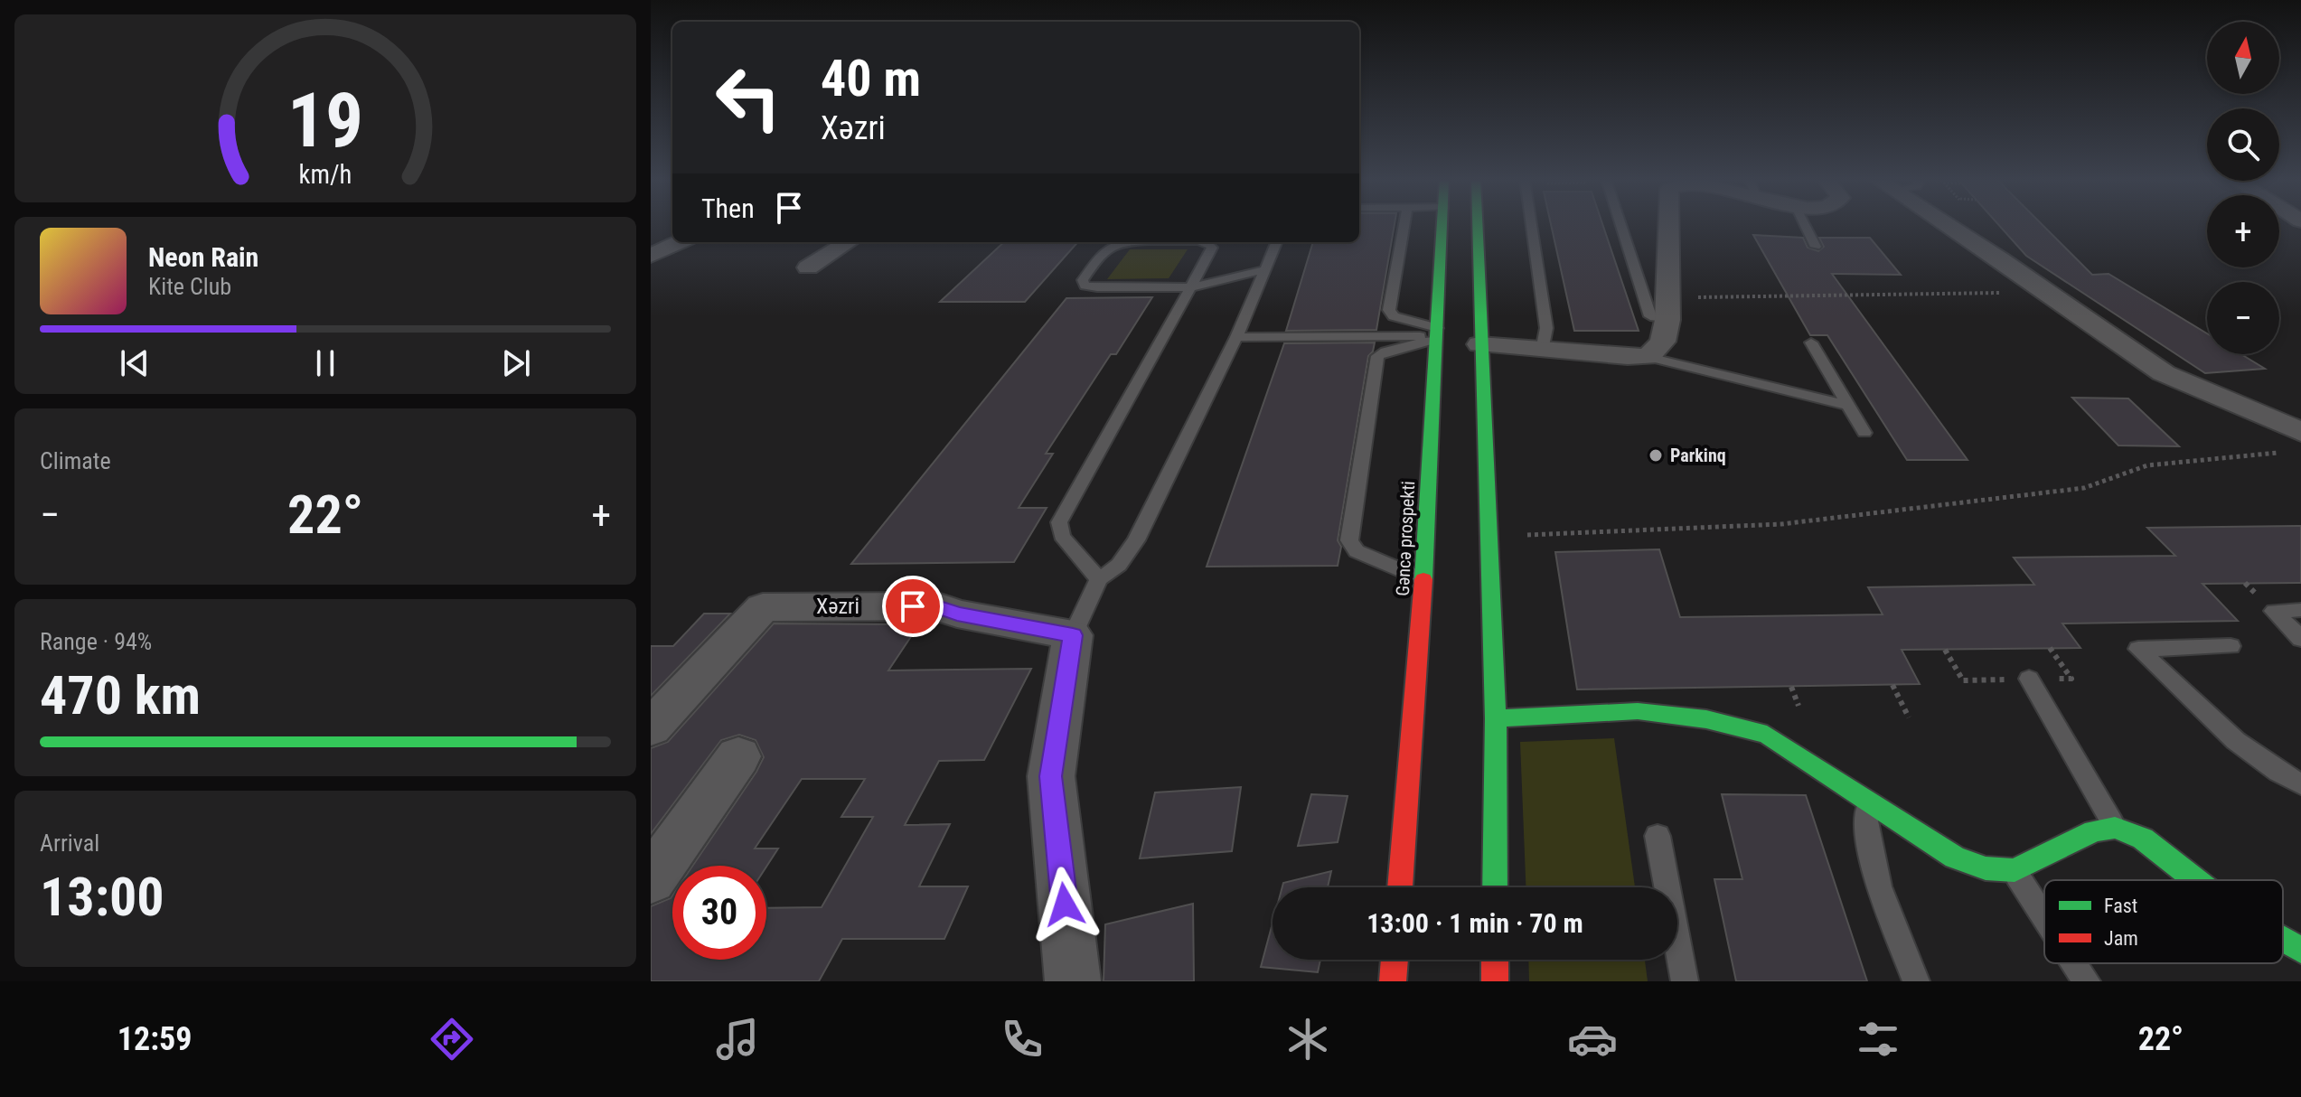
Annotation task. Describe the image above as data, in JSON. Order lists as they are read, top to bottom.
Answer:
{
  "streets": {
    "main road": ["Gəncə prospekti"],
    "street": ["Xəzri"]
  },
  "places": ["Parkinq"],
  "legend": ["Fast", "Jam"],
  "north": "top",
  "page": {
    "map_buttons": ["+", "−"],
    "turn": ["40 m", "Xəzri"],
    "then": "Then",
    "song": ["Neon Rain", "Kite Club"],
    "tile": [
      "Climate",
      ["Range · 94%", "470 km"],
      ["Arrival", "13:00"]
    ],
    "heat": ["−", "22°", "+"],
    "limit": "30",
    "trip": "13:00 · 1 min · 70 m",
    "tabs": ["12:59", "22°"],
    "gauge": ["19", "km/h"]
  }
}
